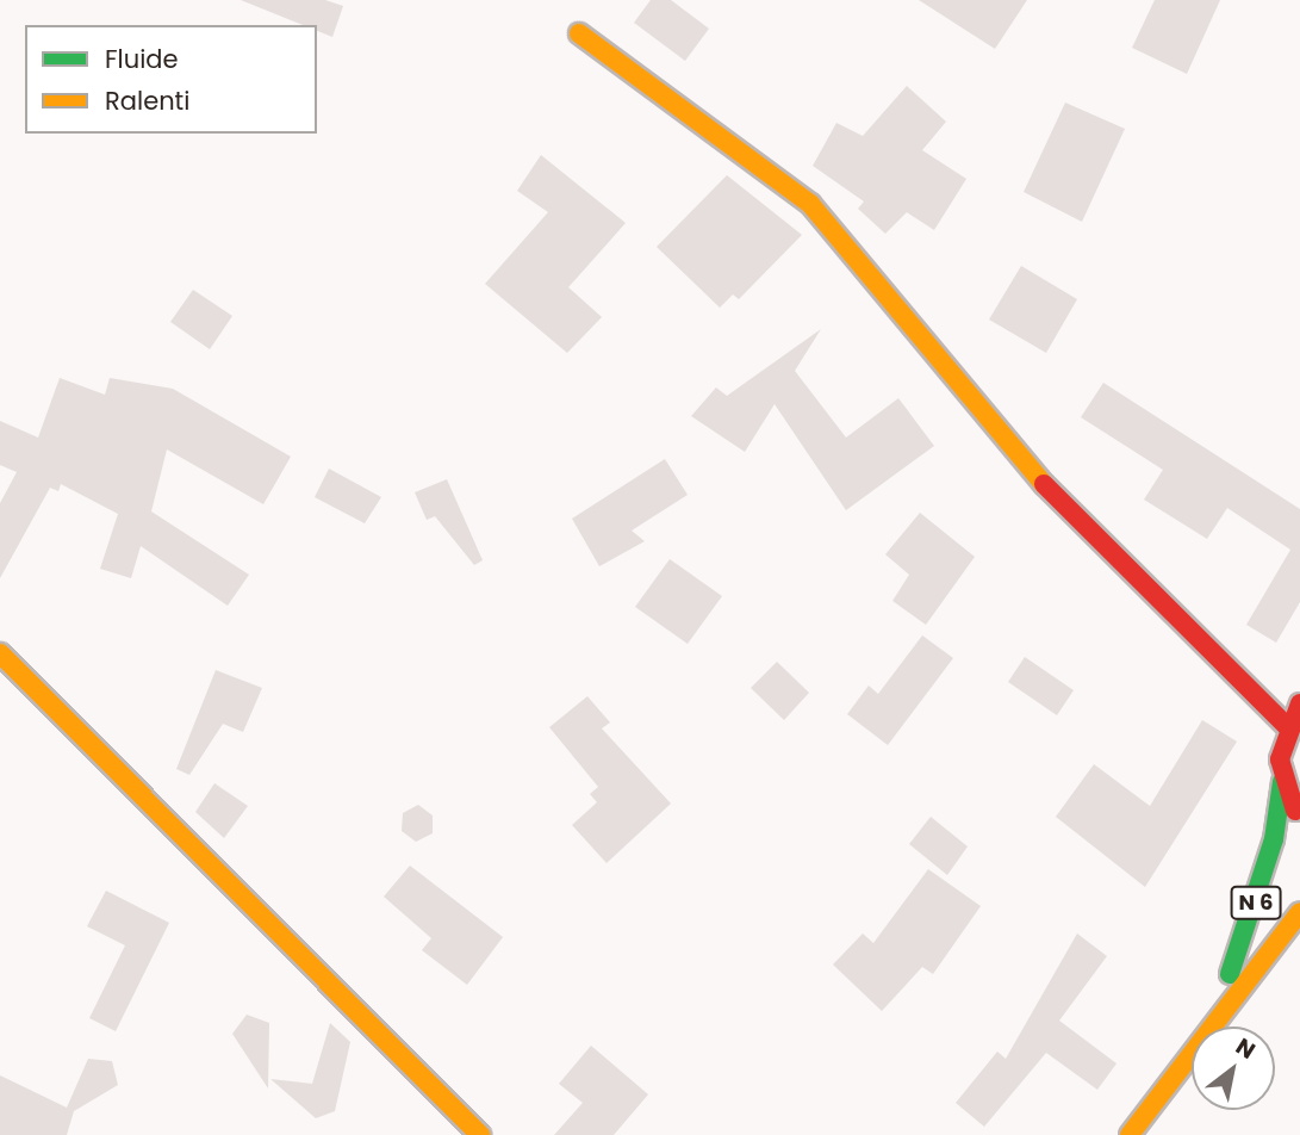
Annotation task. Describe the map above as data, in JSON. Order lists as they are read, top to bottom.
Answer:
{
  "streets": {
    "main road": ["N 6"]
  },
  "legend": ["Fluide", "Ralenti"],
  "north": "top right"
}
